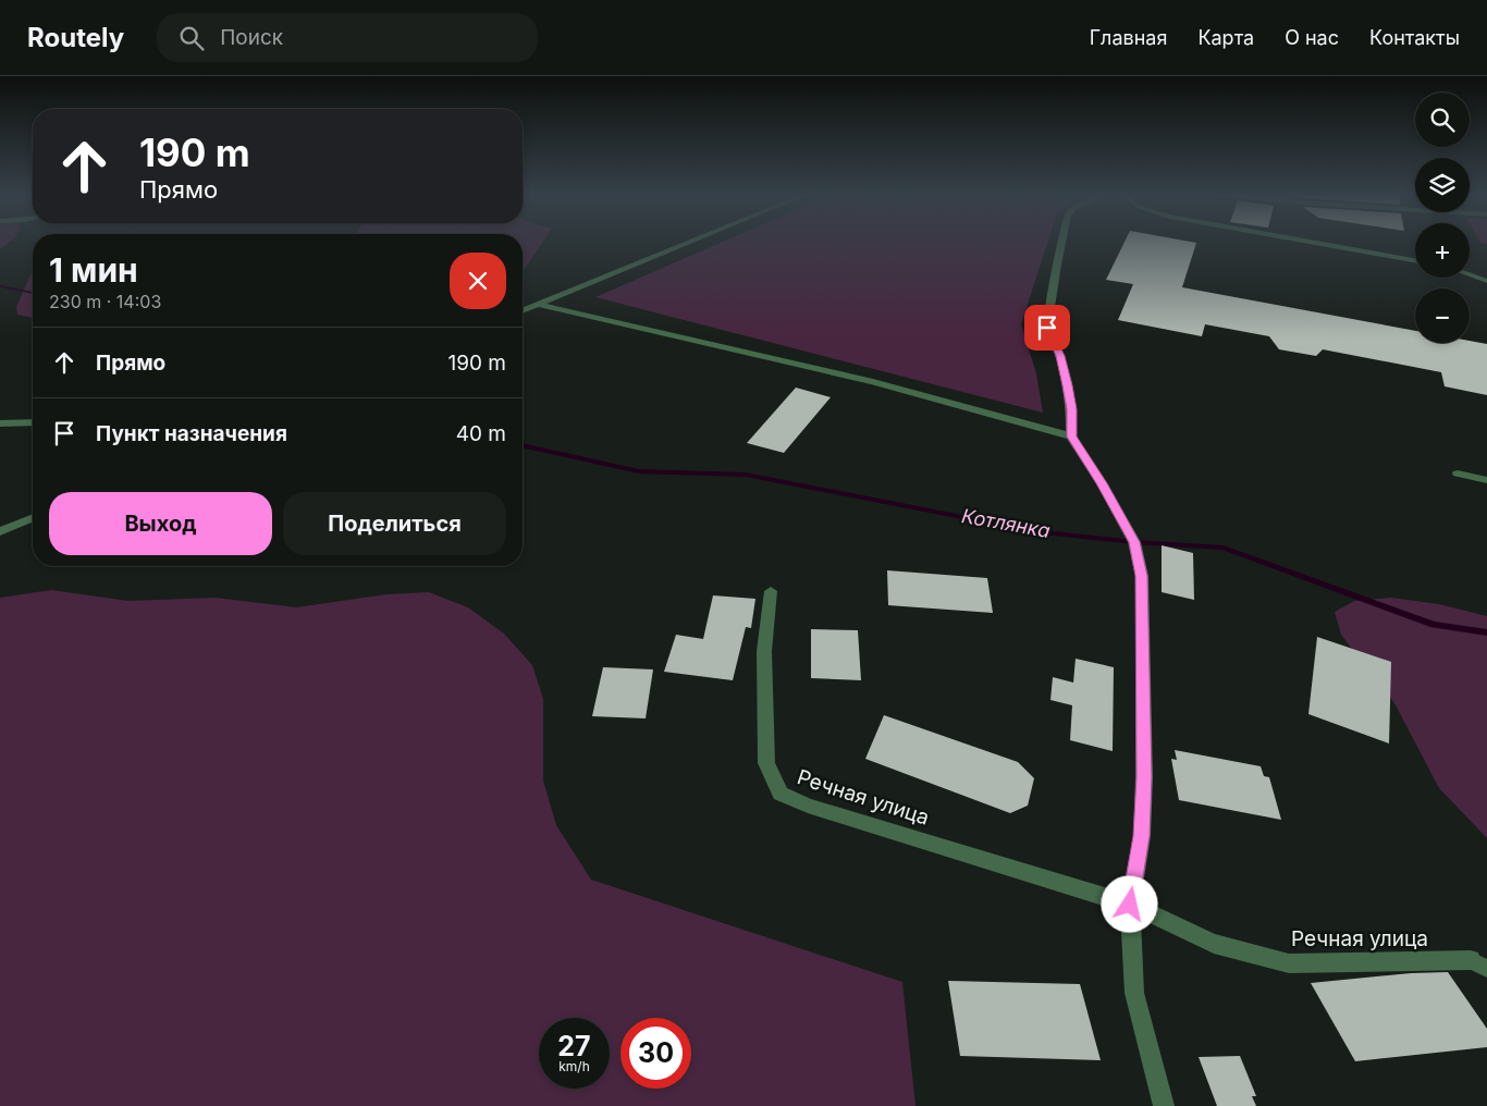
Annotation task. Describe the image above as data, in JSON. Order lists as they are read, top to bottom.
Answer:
{
  "streets": {
    "street": ["Речная улица"]
  },
  "water": ["Котлянка"],
  "page": {
    "header": "Routely",
    "search": "Поиск",
    "nav": [
      "Главная",
      "Карта",
      "О нас",
      "Контакты"
    ],
    "map_buttons": ["+", "−"],
    "turn": ["190 m", "Прямо"],
    "heading": ["1 мин", "230 m · 14:03"],
    "list": [
      {
        "name": "Прямо",
        "value": "190 m"
      },
      {
        "name": "Пункт назначения",
        "value": "40 m"
      }
    ],
    "buttons": ["Выход", "Поделиться"],
    "speed": "27 km/h",
    "limit": "30"
  }
}
